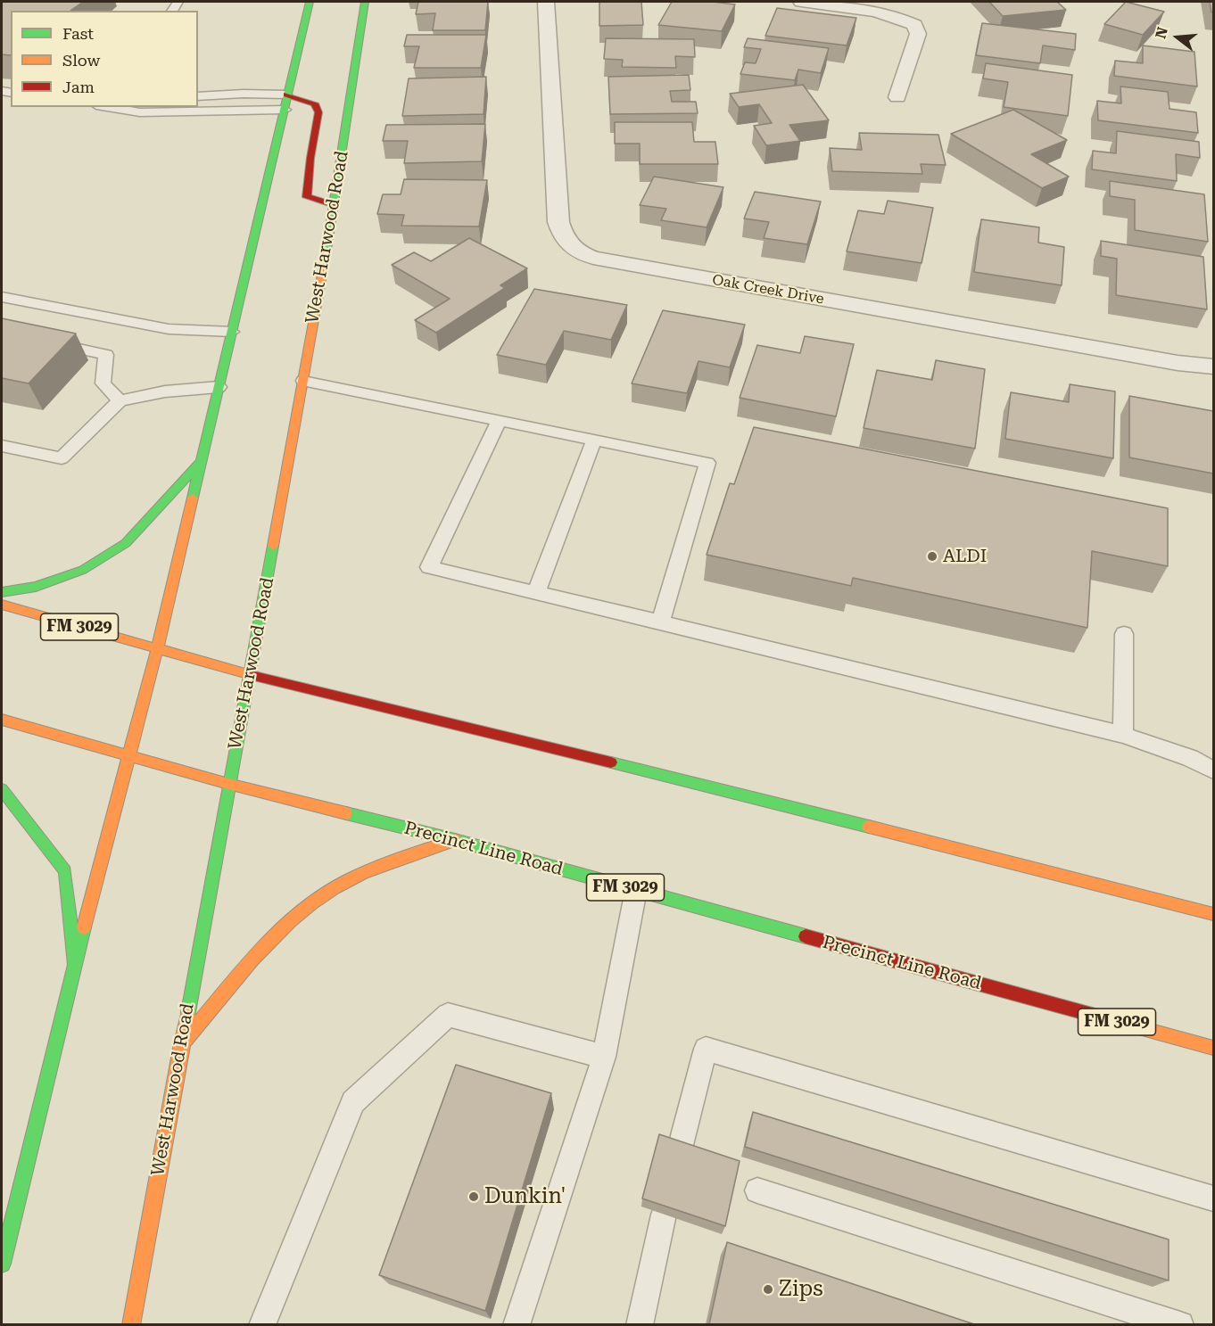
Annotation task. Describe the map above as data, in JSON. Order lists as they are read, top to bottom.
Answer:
{
  "streets": {
    "main road": ["West Harwood Road", "FM 3029", "Precinct Line Road"],
    "street": ["Oak Creek Drive"]
  },
  "crossings": [
    ["West Harwood Road", "FM 3029"],
    ["West Harwood Road", "Precinct Line Road"]
  ],
  "places": ["ALDI", "Dunkin'", "Zips"],
  "legend": ["Fast", "Slow", "Jam"],
  "north": "left"
}
